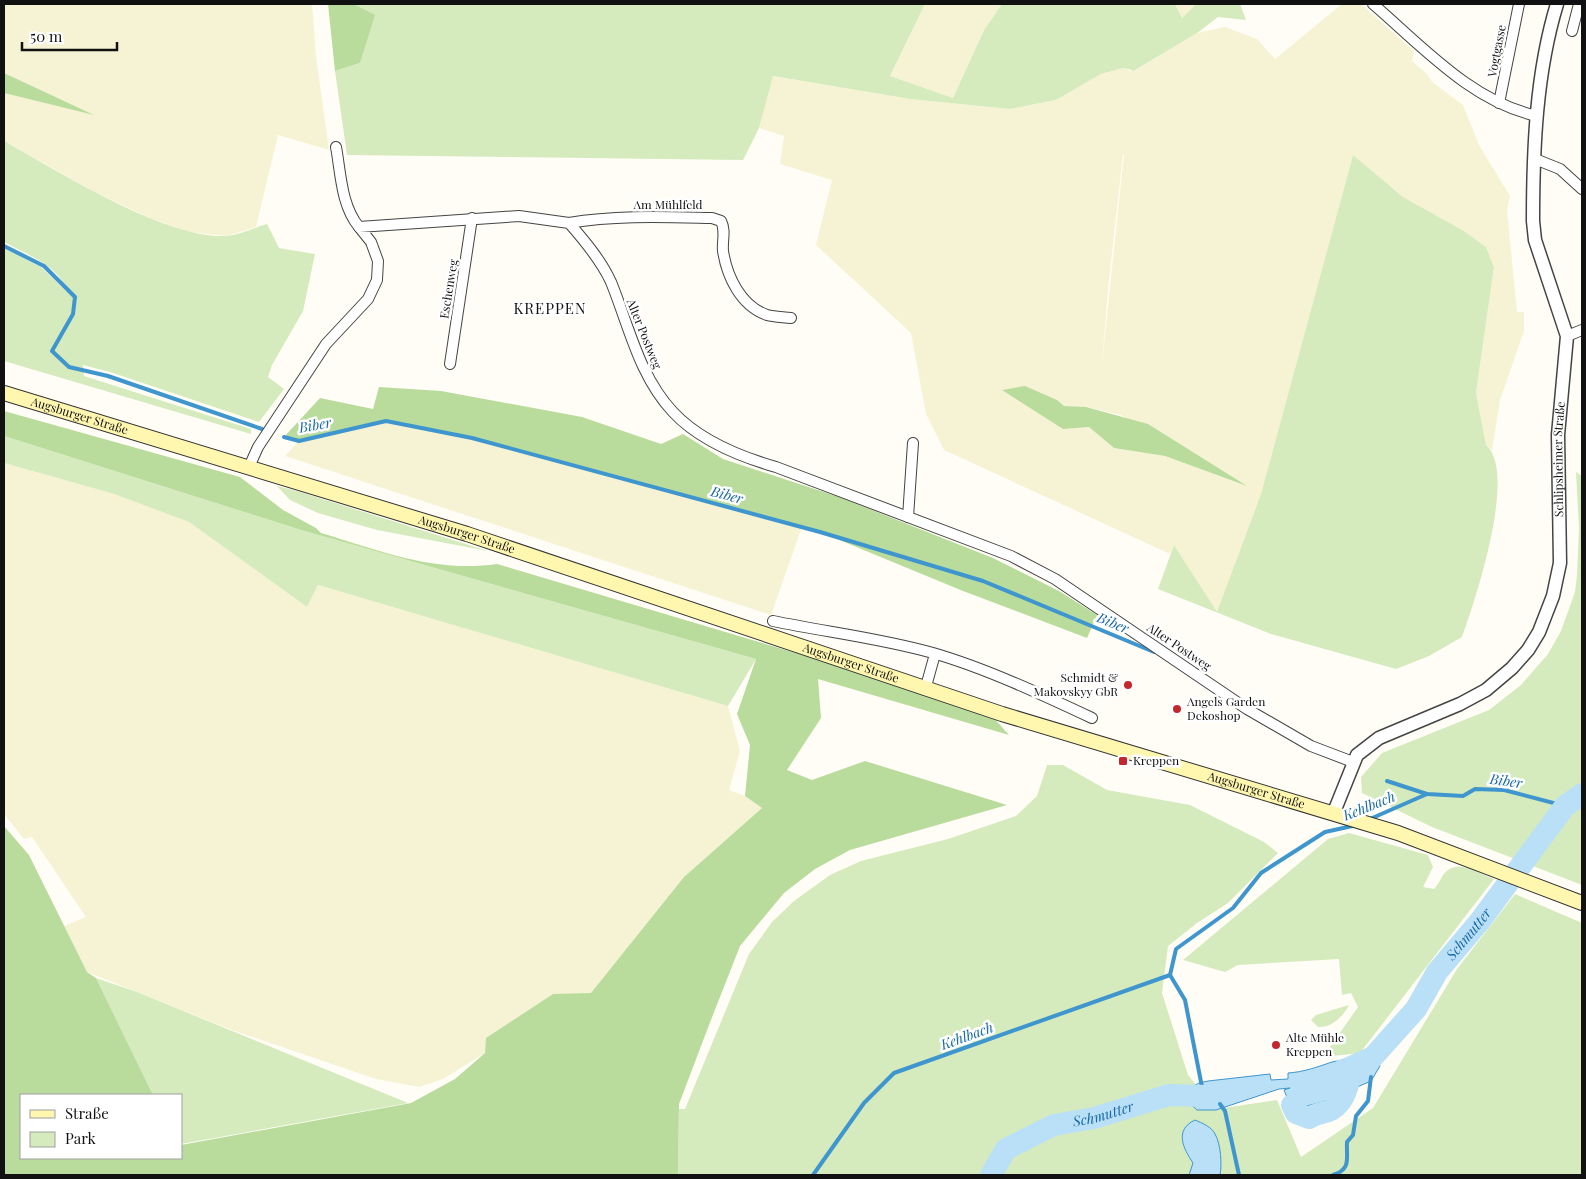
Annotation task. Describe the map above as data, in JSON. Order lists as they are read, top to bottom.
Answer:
{
  "streets": {
    "main road": ["Augsburger Straße"],
    "street": [
      "Vogtgasse",
      "Am Mühlfeld",
      "Eschenweg",
      "Alter Postweg",
      "Schlipsheimer Straße"
    ]
  },
  "crossings": [
    ["Am Mühlfeld", "Alter Postweg"],
    ["Alter Postweg", "Schlipsheimer Straße"],
    ["Augsburger Straße", "Schlipsheimer Straße"]
  ],
  "districts": ["KREPPEN"],
  "water": ["Biber", "Kehlbach", "Schmutter"],
  "places": {
    "other": ["Schmidt & Makovskyy GbR", "Angels Garden Dekoshop", "Alte Mühle Kreppen"],
    "transit": ["Kreppen"]
  },
  "legend": ["Straße", "Park"],
  "scale_bar": "50 m"
}
